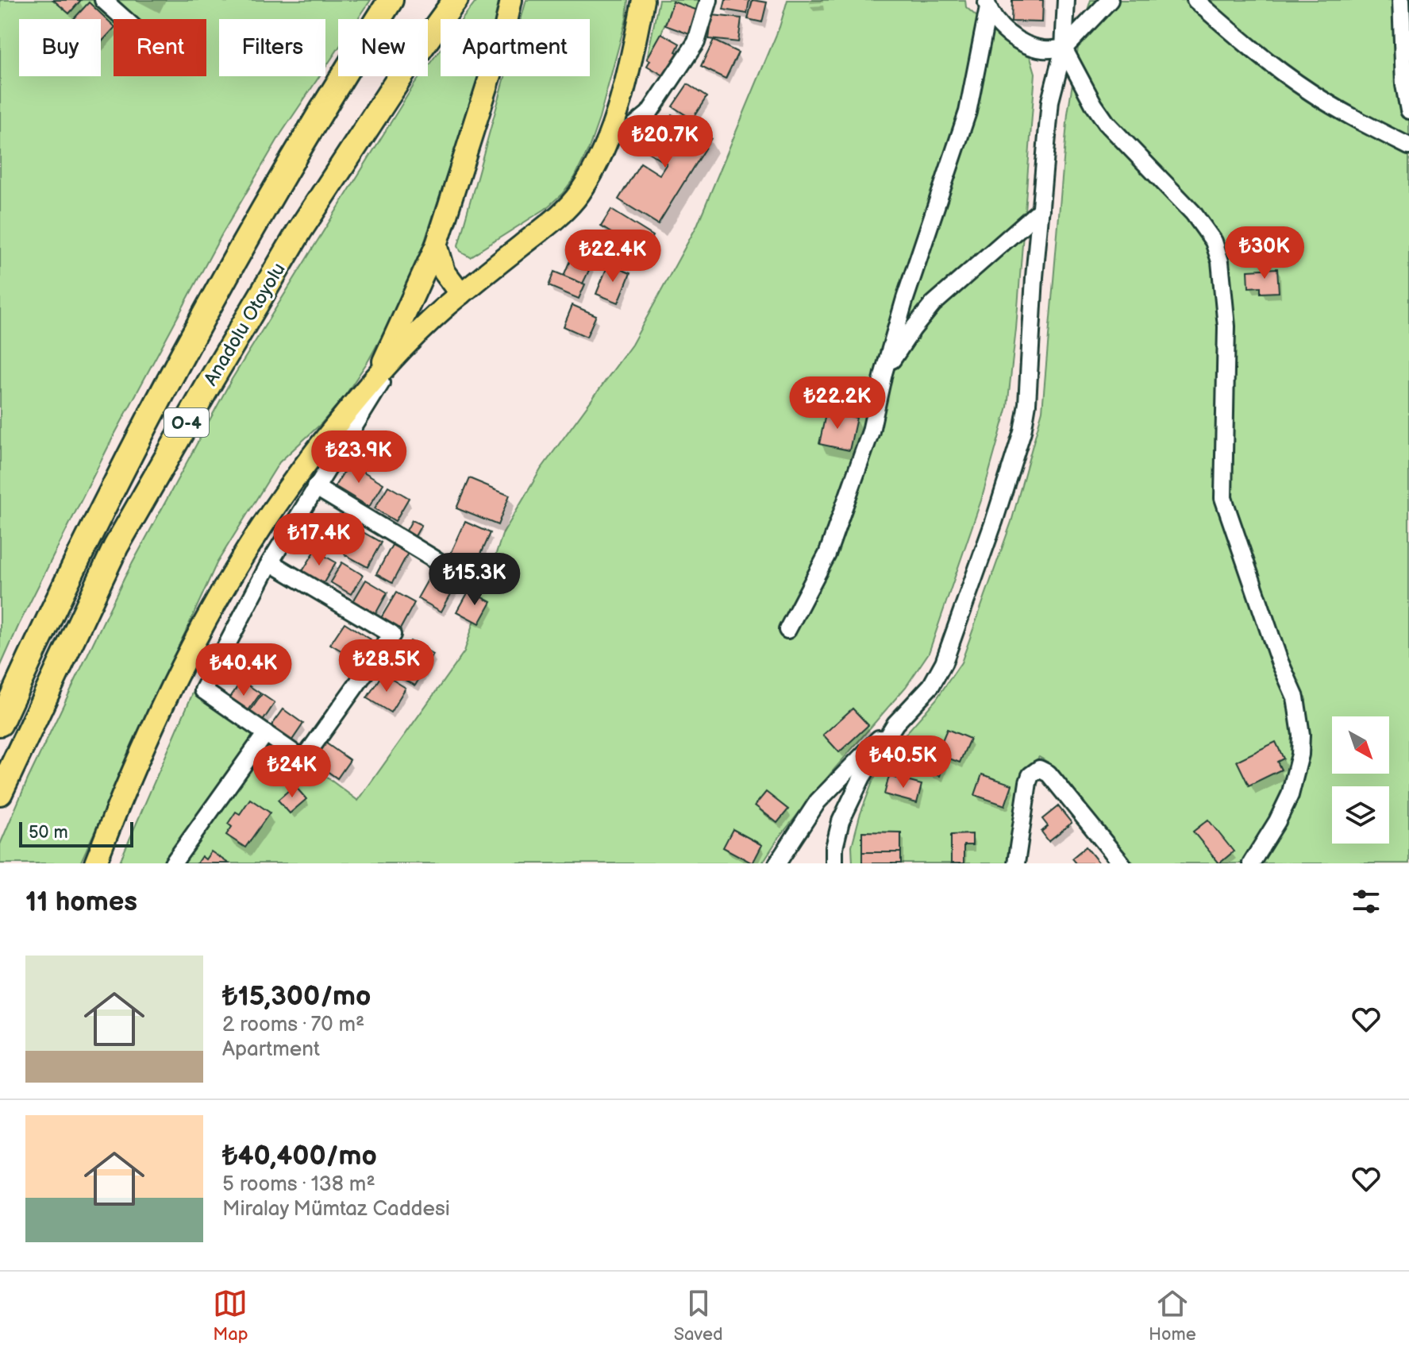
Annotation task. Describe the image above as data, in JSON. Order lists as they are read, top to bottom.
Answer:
{
  "streets": {
    "highway": ["Anadolu Otoyolu", "O-4"]
  },
  "scale_bar": "50 m",
  "north": "bottom right",
  "page": {
    "chip": [
      "Buy",
      "Rent",
      "Filters",
      "New",
      "Apartment"
    ],
    "price": [
      "₺20.7K",
      "₺30K",
      "₺22.4K",
      "₺22.2K",
      "₺23.9K",
      "₺17.4K",
      "₺15.3K",
      "₺28.5K",
      "₺40.4K",
      "₺40.5K",
      "₺24K"
    ],
    "scale": "50 m",
    "heading": "11 homes",
    "list": [
      {
        "name": "₺15,300/mo",
        "note": "2 rooms · 70 m² · Apartment"
      },
      {
        "name": "₺40,400/mo",
        "note": "5 rooms · 138 m² · Miralay Mümtaz Caddesi"
      }
    ],
    "tabs": ["Map", "Saved", "Home"]
  }
}
